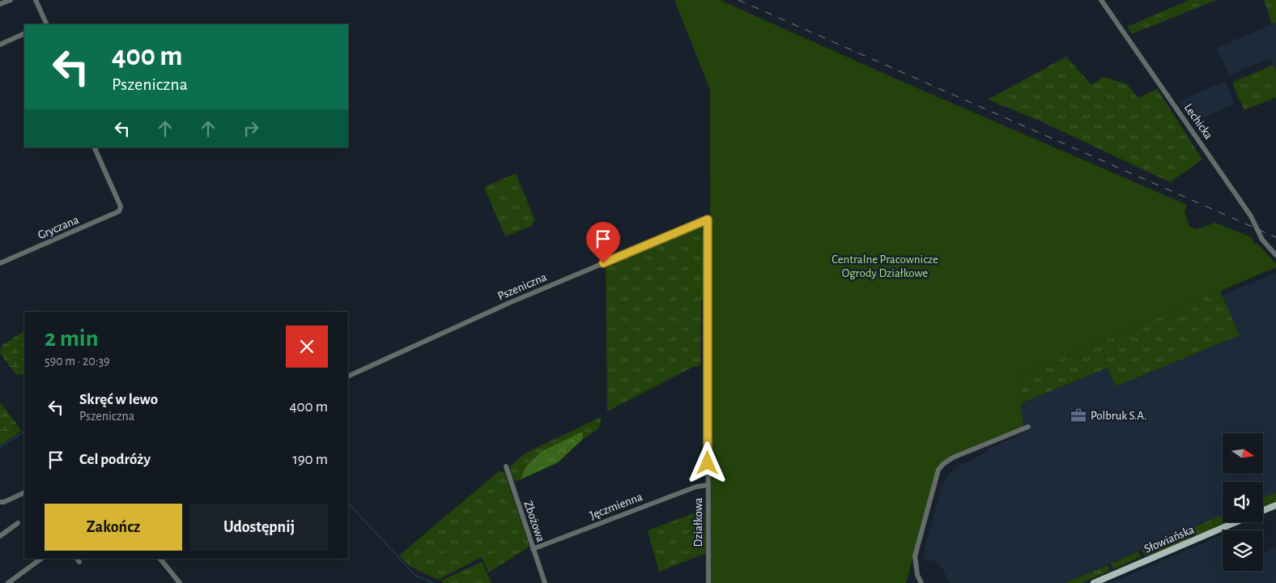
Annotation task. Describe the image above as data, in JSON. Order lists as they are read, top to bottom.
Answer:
{
  "streets": {
    "main road": ["Słowiańska"],
    "street": [
      "Lechicka",
      "Gryczana",
      "Pszeniczna",
      "Jęczmienna",
      "Zbożowa",
      "Działkowa"
    ]
  },
  "crossings": [
    ["Pszeniczna", "Działkowa"],
    ["Jęczmienna", "Zbożowa"],
    ["Jęczmienna", "Działkowa"]
  ],
  "parks": ["Centralne Pracownicze Ogrody Działkowe"],
  "places": {
    "office": ["Polbruk S.A."]
  },
  "north": "right",
  "page": {
    "turn": ["400 m", "Pszeniczna"],
    "heading": ["2 min", "590 m · 20:39"],
    "list": [
      {
        "name": "Skręć w lewo",
        "note": "Pszeniczna",
        "value": "400 m"
      },
      {
        "name": "Cel podróży",
        "value": "190 m"
      }
    ],
    "buttons": ["Zakończ", "Udostępnij"]
  }
}
